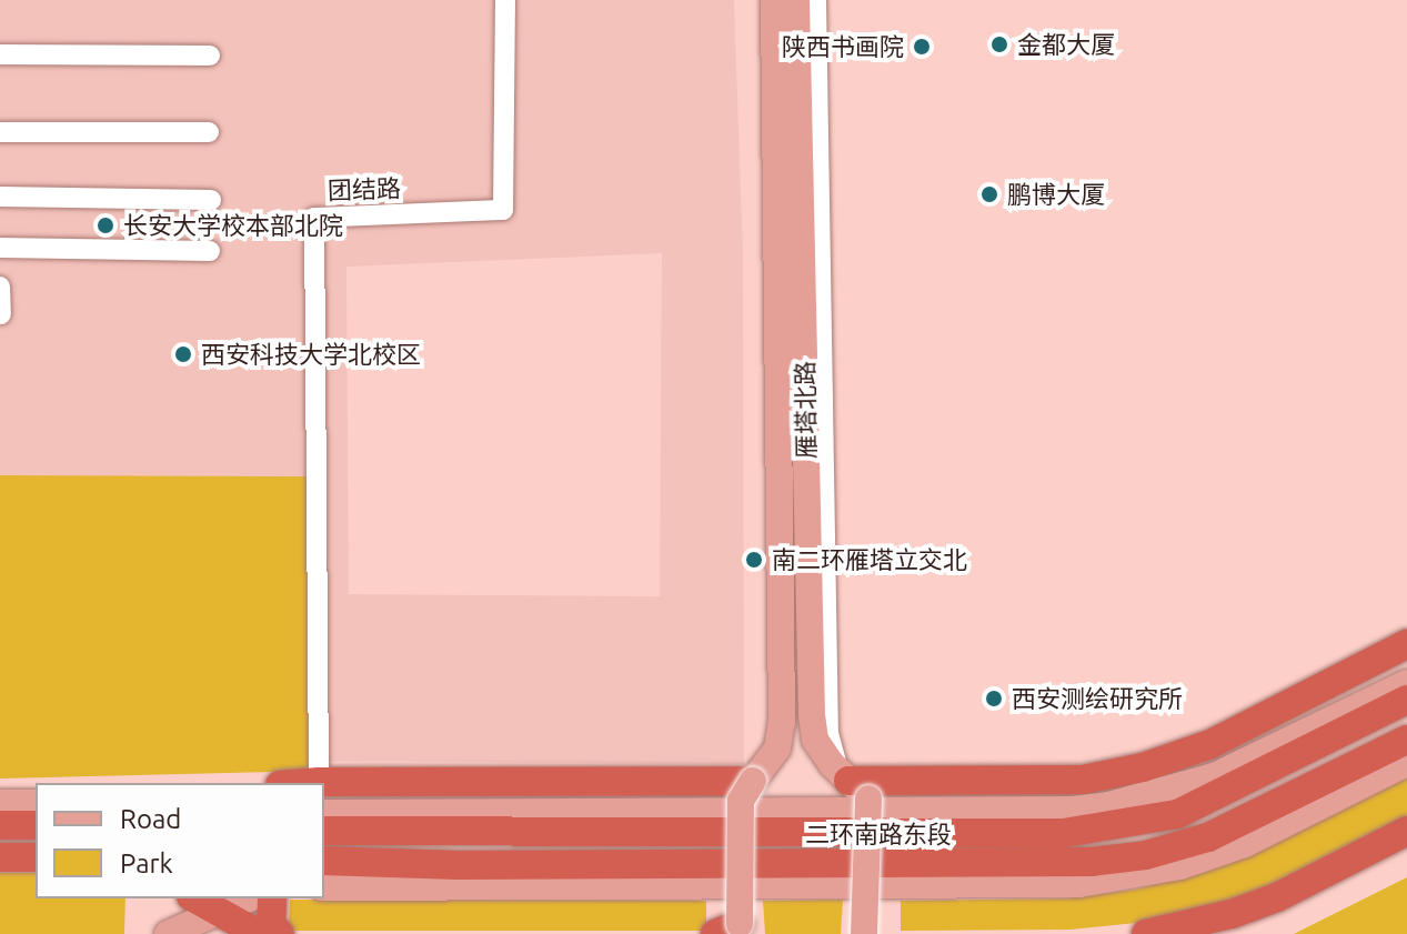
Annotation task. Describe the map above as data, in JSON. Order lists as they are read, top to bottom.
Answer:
{
  "streets": {
    "highway": ["二环南路东段"],
    "main road": ["雁塔北路"],
    "street": ["团结路"]
  },
  "places": [
    "金都大厦",
    "陕西书画院",
    "鹏博大厦",
    "长安大学校本部北院",
    "西安科技大学北校区",
    "南二环雁塔立交北",
    "西安测绘研究所"
  ],
  "legend": ["Road", "Park"]
}
